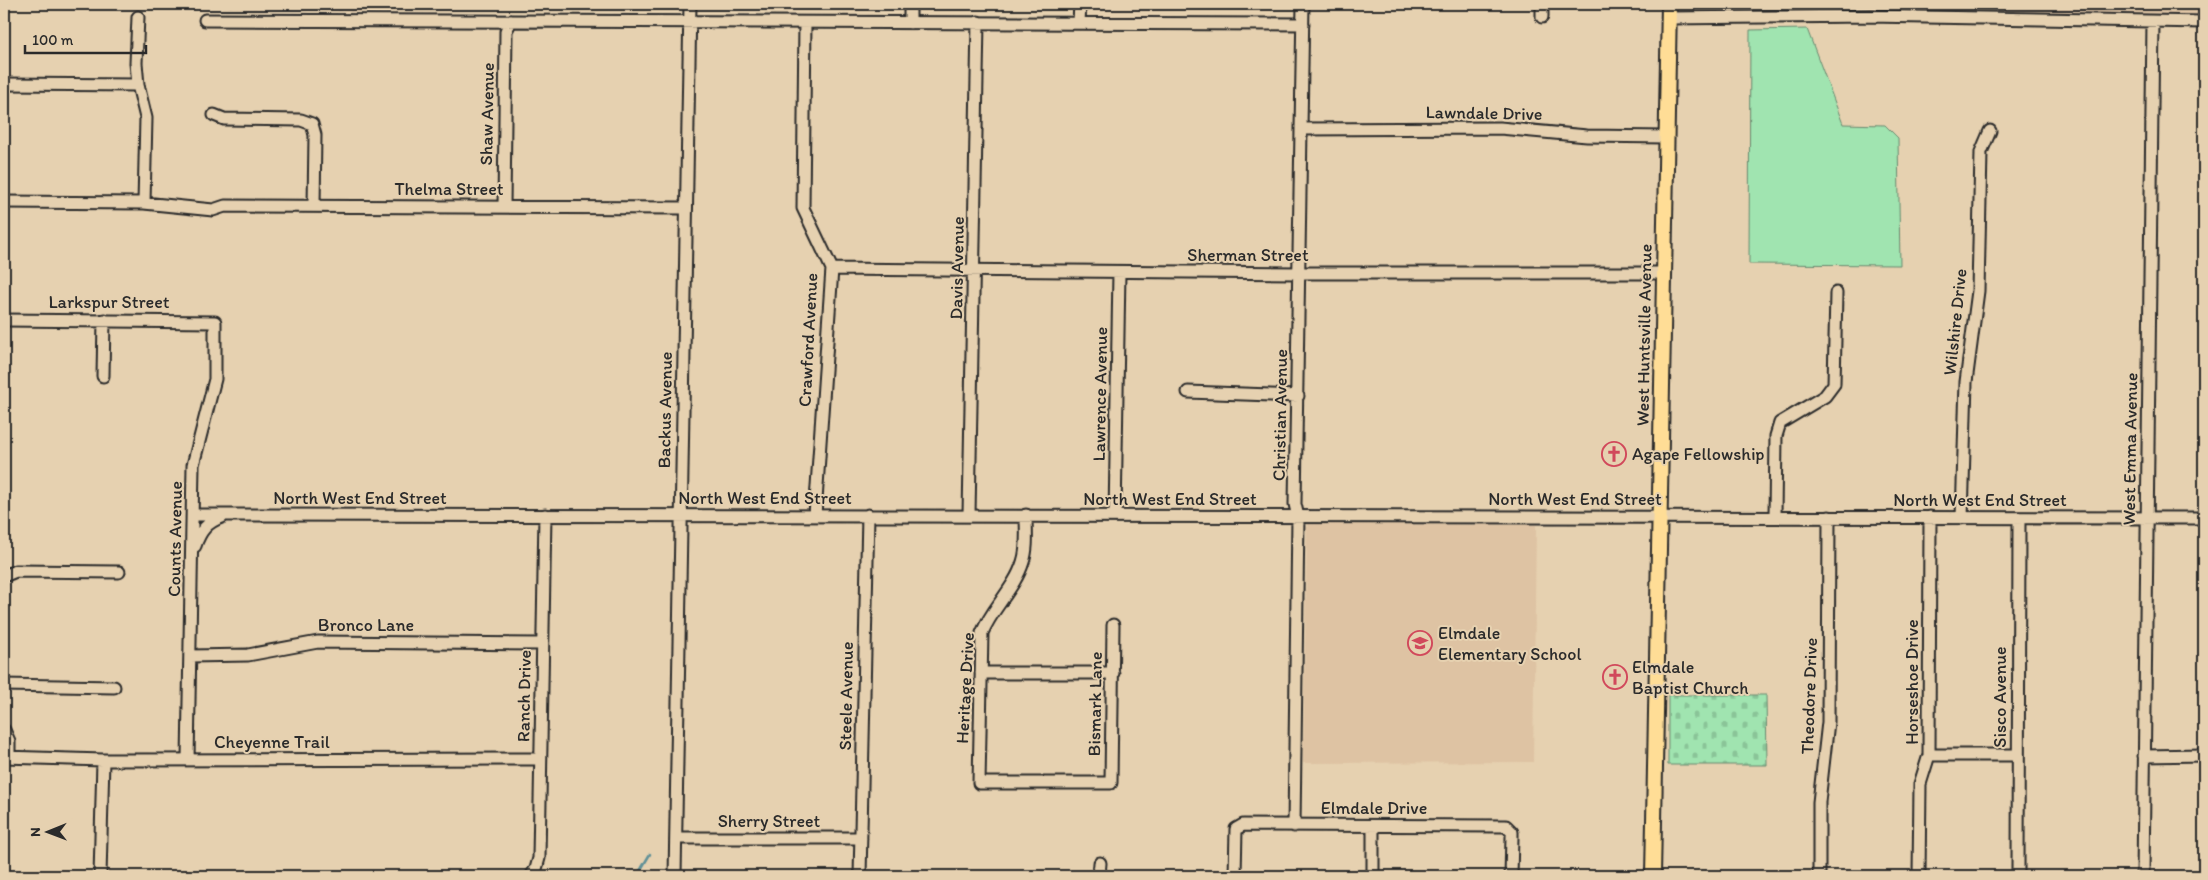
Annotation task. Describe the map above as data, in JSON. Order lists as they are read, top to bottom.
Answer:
{
  "streets": {
    "main road": ["West Huntsville Avenue"],
    "street": [
      "Lawndale Drive",
      "Shaw Avenue",
      "Thelma Street",
      "Sherman Street",
      "Davis Avenue",
      "Larkspur Street",
      "Wilshire Drive",
      "Crawford Avenue",
      "Lawrence Avenue",
      "Backus Avenue",
      "Christian Avenue",
      "West Emma Avenue",
      "North West End Street",
      "Counts Avenue",
      "Bronco Lane",
      "Horseshoe Drive",
      "Heritage Drive",
      "Ranch Drive",
      "Steele Avenue",
      "Theodore Drive",
      "Sisco Avenue",
      "Bismark Lane",
      "Cheyenne Trail",
      "Elmdale Drive",
      "Sherry Street"
    ]
  },
  "crossings": [
    ["Lawndale Drive", "West Huntsville Avenue"],
    ["Lawndale Drive", "Christian Avenue"],
    ["Shaw Avenue", "Thelma Street"],
    ["Thelma Street", "Backus Avenue"],
    ["Sherman Street", "Davis Avenue"],
    ["Sherman Street", "West Huntsville Avenue"],
    ["Sherman Street", "Crawford Avenue"],
    ["Sherman Street", "Lawrence Avenue"],
    ["Sherman Street", "Christian Avenue"],
    ["Davis Avenue", "North West End Street"],
    ["Larkspur Street", "Counts Avenue"],
    ["Wilshire Drive", "North West End Street"],
    ["West Huntsville Avenue", "North West End Street"],
    ["Crawford Avenue", "North West End Street"],
    ["Lawrence Avenue", "North West End Street"],
    ["Backus Avenue", "North West End Street"],
    ["Backus Avenue", "Sherry Street"],
    ["Christian Avenue", "North West End Street"],
    ["Christian Avenue", "Elmdale Drive"],
    ["West Emma Avenue", "North West End Street"],
    ["North West End Street", "Counts Avenue"],
    ["North West End Street", "Horseshoe Drive"],
    ["North West End Street", "Heritage Drive"],
    ["North West End Street", "Ranch Drive"],
    ["North West End Street", "Steele Avenue"],
    ["North West End Street", "Theodore Drive"],
    ["North West End Street", "Sisco Avenue"],
    ["Counts Avenue", "Bronco Lane"],
    ["Counts Avenue", "Cheyenne Trail"],
    ["Bronco Lane", "Ranch Drive"],
    ["Heritage Drive", "Bismark Lane"],
    ["Ranch Drive", "Cheyenne Trail"],
    ["Steele Avenue", "Sherry Street"]
  ],
  "places": {
    "church": ["Agape Fellowship", "Elmdale Baptist Church"],
    "school or university": ["Elmdale Elementary School"]
  },
  "scale_bar": "100 m",
  "north": "left"
}
